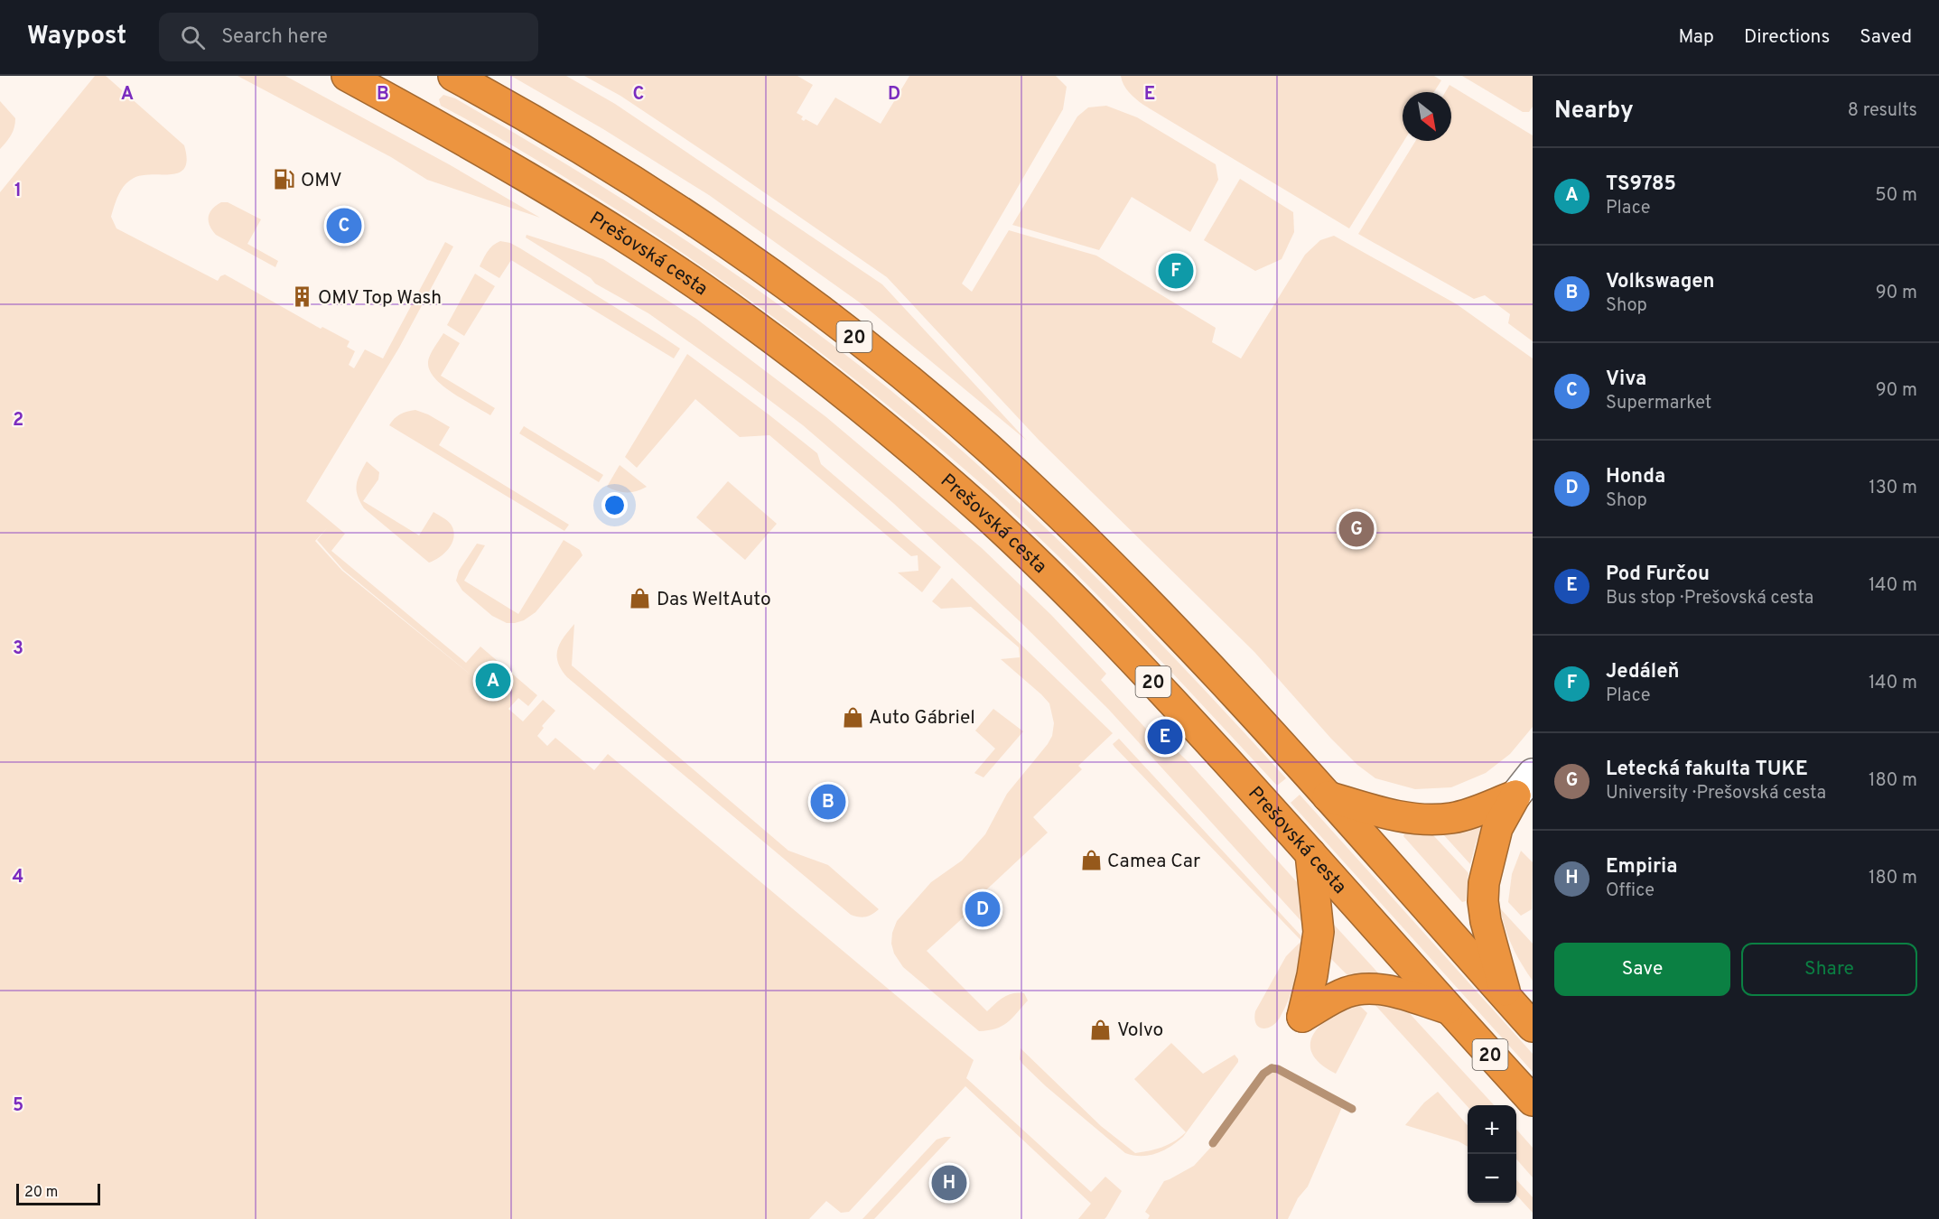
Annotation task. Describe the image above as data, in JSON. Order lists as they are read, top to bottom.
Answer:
{
  "streets": {
    "highway": ["Prešovská cesta", "20"]
  },
  "places": {
    "fuel station": ["OMV"],
    "building": ["OMV Top Wash"],
    "shop": [
      "Das WeltAuto",
      "Auto Gábriel",
      "Camea Car",
      "Volvo"
    ]
  },
  "scale_bar": "20 m",
  "north": "bottom right",
  "page": {
    "header": "Waypost",
    "search": "Search here",
    "nav": ["Map", "Directions", "Saved"],
    "heading": ["Nearby", "8 results"],
    "list": [
      {
        "mark": "A",
        "name": "TS9785",
        "note": "Place",
        "value": "50 m"
      },
      {
        "mark": "B",
        "name": "Volkswagen",
        "note": "Shop",
        "value": "90 m"
      },
      {
        "mark": "C",
        "name": "Viva",
        "note": "Supermarket",
        "value": "90 m"
      },
      {
        "mark": "D",
        "name": "Honda",
        "note": "Shop",
        "value": "130 m"
      },
      {
        "mark": "E",
        "name": "Pod Furčou",
        "note": "Bus stop · Prešovská cesta",
        "value": "140 m"
      },
      {
        "mark": "F",
        "name": "Jedáleň",
        "note": "Place",
        "value": "140 m"
      },
      {
        "mark": "G",
        "name": "Letecká fakulta TUKE",
        "note": "University · Prešovská cesta",
        "value": "180 m"
      },
      {
        "mark": "H",
        "name": "Empiria",
        "note": "Office",
        "value": "180 m"
      }
    ],
    "pins": [
      "C",
      "F",
      "G",
      "A",
      "E",
      "B",
      "D",
      "H"
    ],
    "buttons": ["Save", "Share"],
    "map_buttons": ["+", "−"],
    "scale": "20 m"
  },
  "grid": {
    "columns": [
      "A",
      "B",
      "C",
      "D",
      "E"
    ],
    "rows": [
      "1",
      "2",
      "3",
      "4",
      "5"
    ]
  }
}
